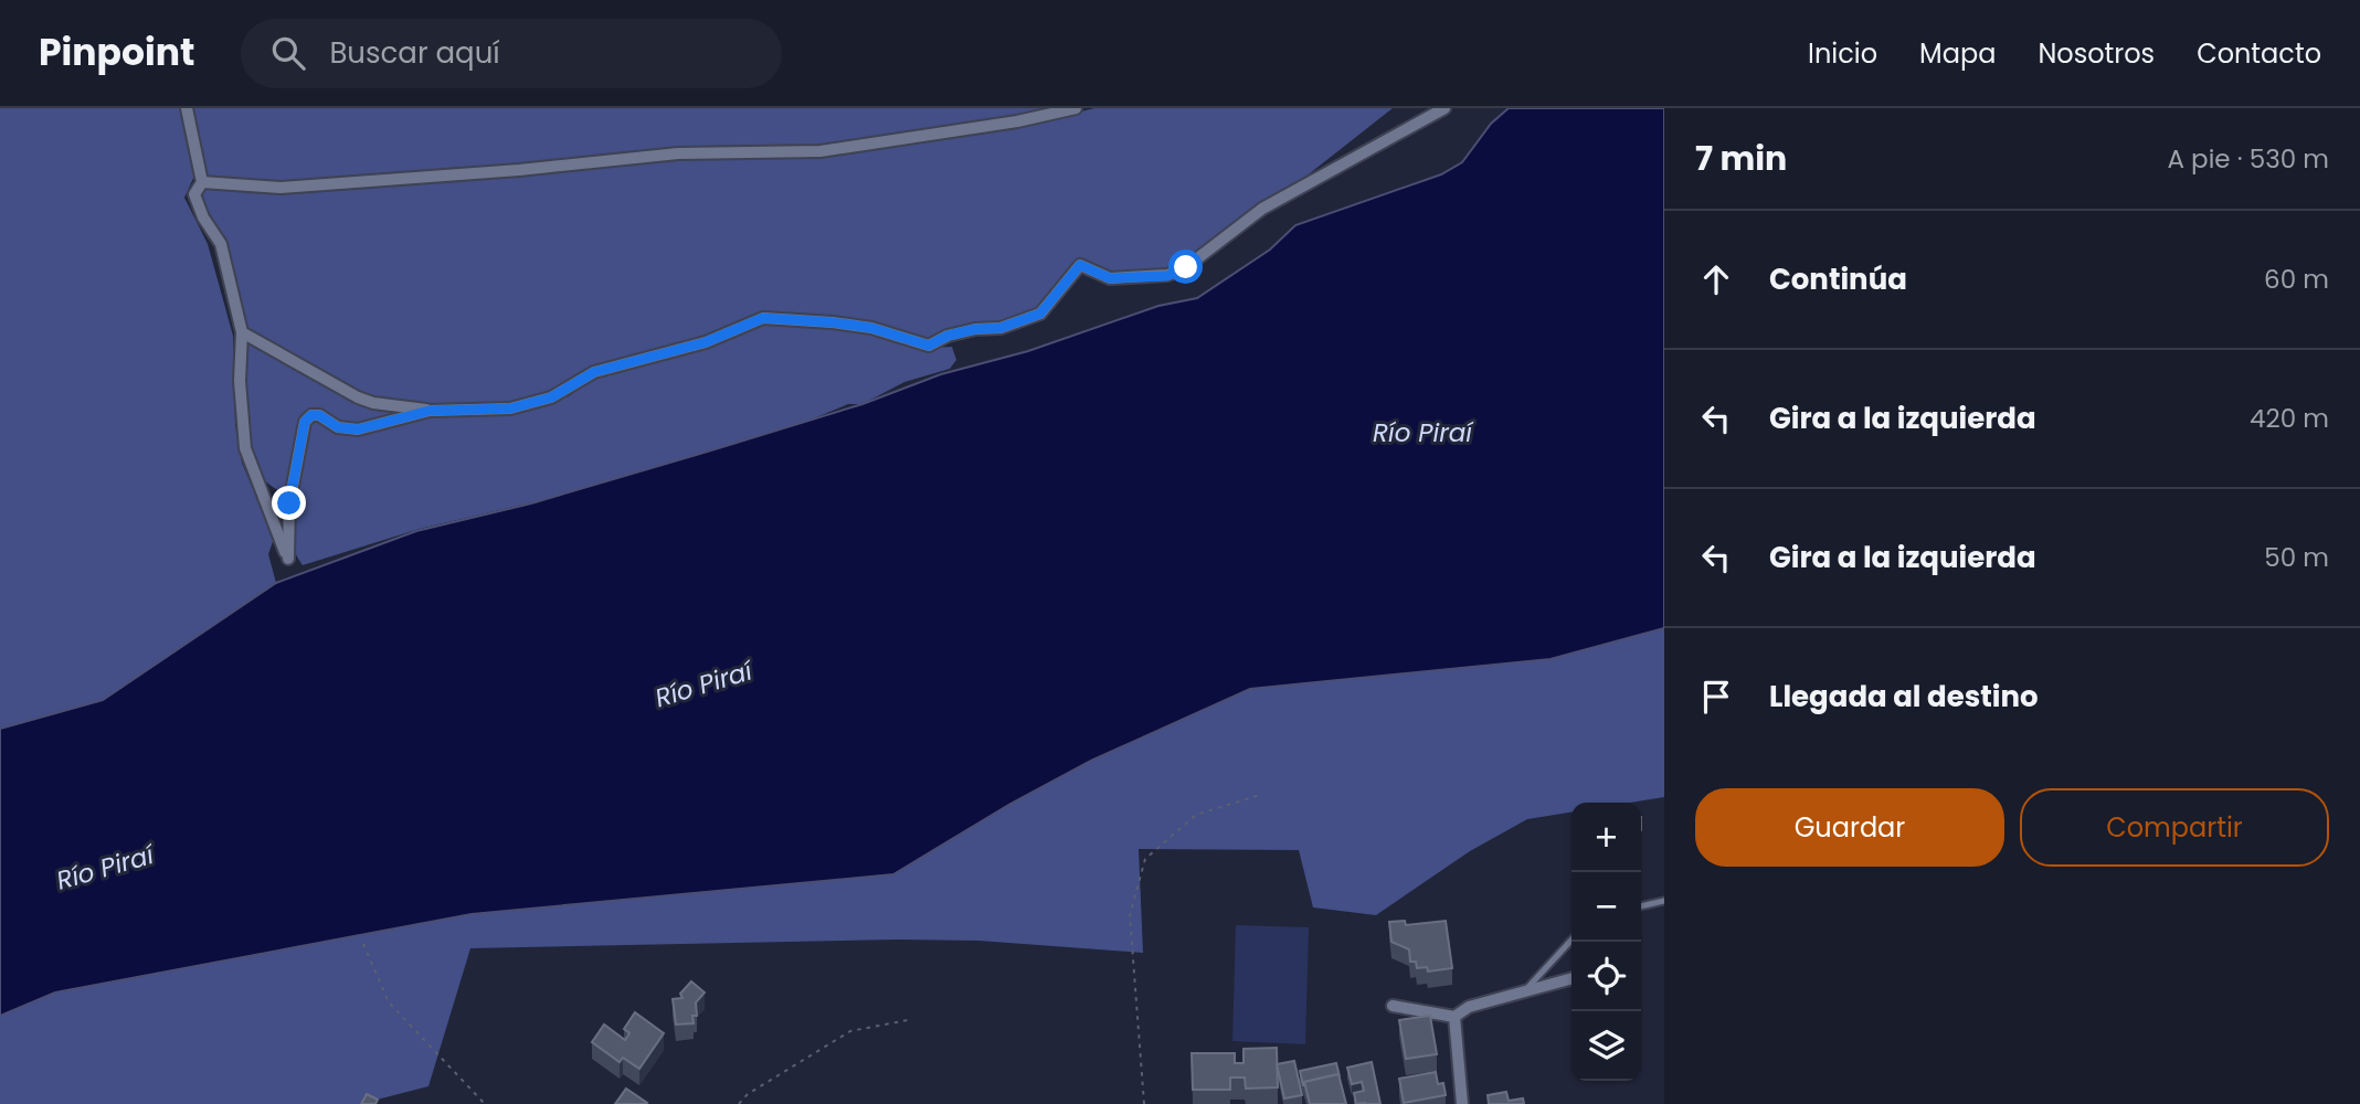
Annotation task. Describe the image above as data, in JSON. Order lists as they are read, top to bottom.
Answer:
{
  "water": ["Río Piraí"],
  "page": {
    "header": "Pinpoint",
    "search": "Buscar aquí",
    "nav": [
      "Inicio",
      "Mapa",
      "Nosotros",
      "Contacto"
    ],
    "heading": ["7 min", "A pie · 530 m"],
    "list": [
      ["Continúa", "60 m"],
      ["Gira a la izquierda", "420 m"],
      ["Gira a la izquierda", "50 m"],
      "Llegada al destino"
    ],
    "buttons": ["Guardar", "Compartir"],
    "map_buttons": ["+", "−"]
  }
}
